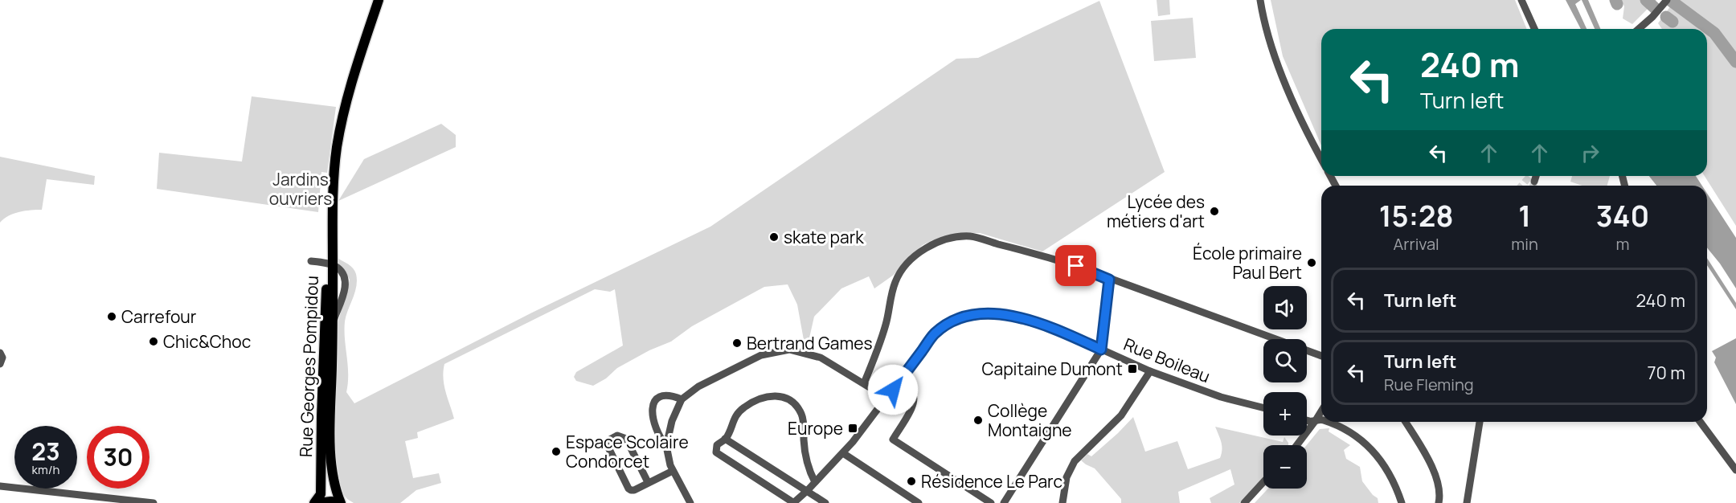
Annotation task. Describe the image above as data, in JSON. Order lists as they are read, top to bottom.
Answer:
{
  "streets": {
    "main road": ["Rue Georges Pompidou"],
    "street": ["Rue Boileau"]
  },
  "parks": ["Jardins ouvriers"],
  "places": {
    "other": [
      "Lycée des métiers d'art",
      "skate park",
      "École primaire Paul Bert",
      "Carrefour",
      "Chic&Choc",
      "Bertrand Games",
      "Collège Montaigne",
      "Espace Scolaire Condorcet",
      "Résidence Le Parc"
    ],
    "transit": ["Capitaine Dumont", "Europe"]
  },
  "page": {
    "turn": ["240 m", "Turn left"],
    "eta": [
      "15:28",
      "Arrival",
      "1",
      "min",
      "340",
      "m"
    ],
    "list": [
      {
        "name": "Turn left",
        "value": "240 m"
      },
      {
        "name": "Turn left",
        "note": "Rue Fleming",
        "value": "70 m"
      }
    ],
    "map_buttons": ["+", "−"],
    "speed": "23 km/h",
    "limit": "30"
  }
}
